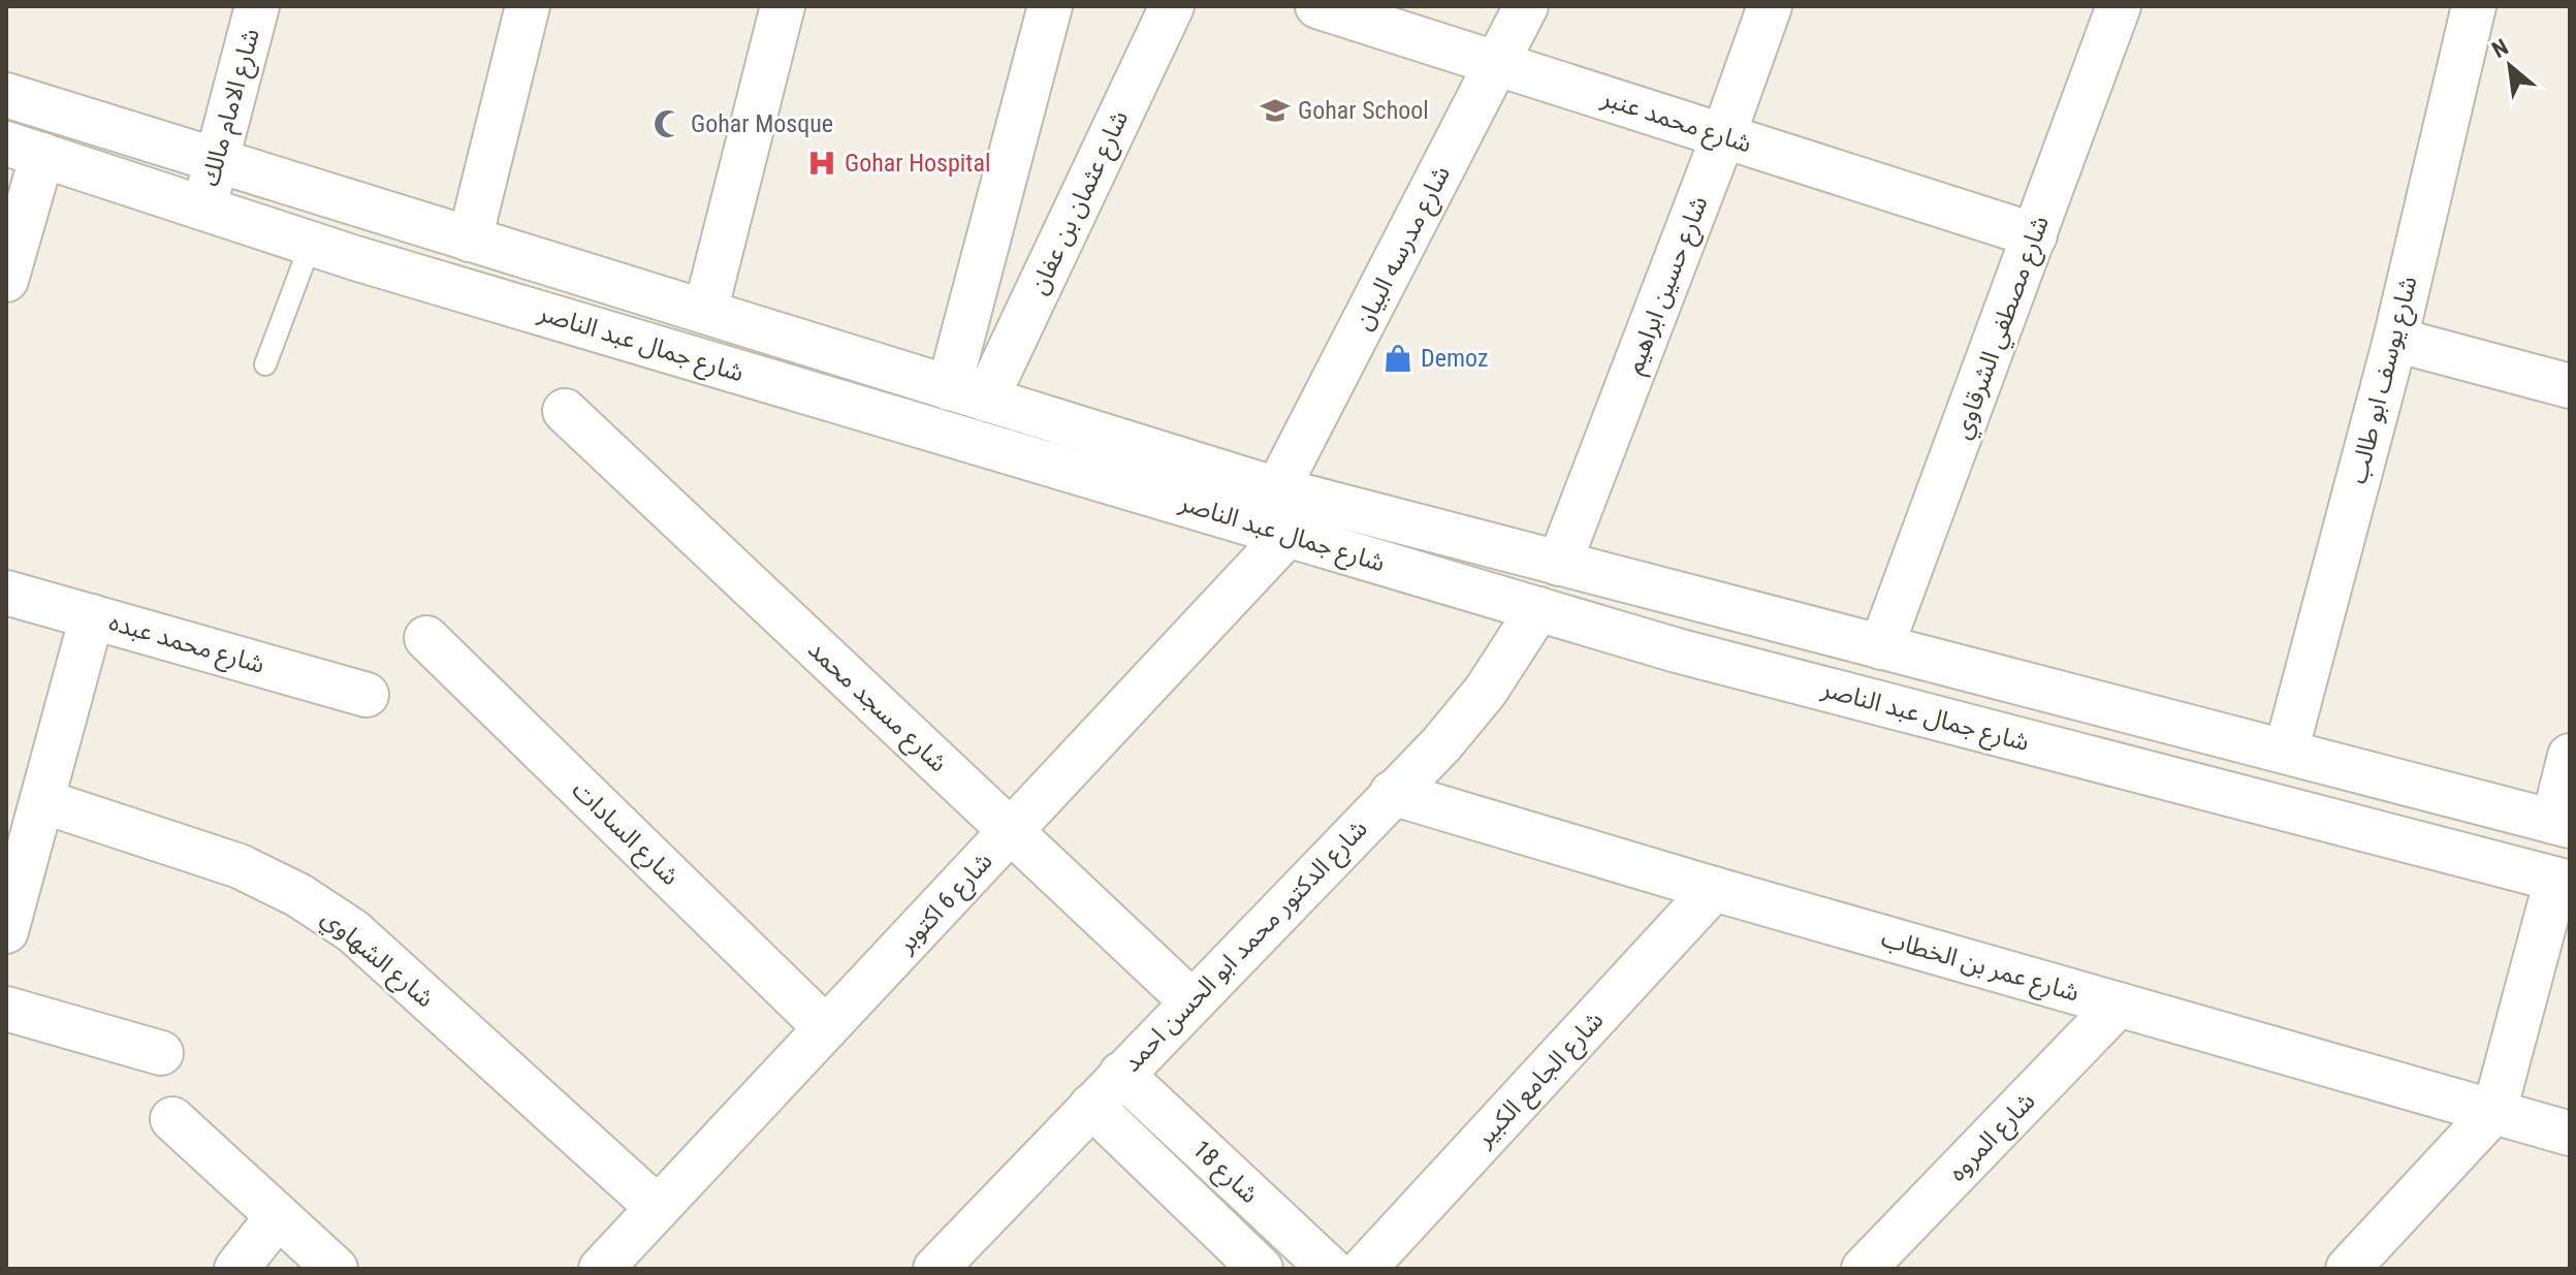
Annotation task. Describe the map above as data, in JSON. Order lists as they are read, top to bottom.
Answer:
{
  "streets": {
    "street": [
      "شارع الامام مالك",
      "شارع محمد عنبر",
      "شارع عثمان بن عفان",
      "شارع مدرسه البيان",
      "شارع حسين ابراهيم",
      "شارع مصطفي الشرقاوي",
      "شارع جمال عبد الناصر",
      "شارع يوسف ابو طالب",
      "شارع محمد عبده",
      "شارع مسجد محمد",
      "شارع السادات",
      "شارع 6 اكتوبر",
      "شارع الدكتور محمد ابو الحسن احمد",
      "شارع الشهاوي",
      "شارع عمر بن الخطاب",
      "شارع الجامع الكبير",
      "شارع المروه",
      "شارع 18"
    ]
  },
  "crossings": [
    ["شارع الامام مالك", "شارع جمال عبد الناصر"],
    ["شارع محمد عنبر", "شارع مدرسه البيان"],
    ["شارع محمد عنبر", "شارع حسين ابراهيم"],
    ["شارع محمد عنبر", "شارع مصطفي الشرقاوي"],
    ["شارع عثمان بن عفان", "شارع جمال عبد الناصر"],
    ["شارع مدرسه البيان", "شارع جمال عبد الناصر"],
    ["شارع حسين ابراهيم", "شارع جمال عبد الناصر"],
    ["شارع مصطفي الشرقاوي", "شارع جمال عبد الناصر"],
    ["شارع جمال عبد الناصر", "شارع يوسف ابو طالب"],
    ["شارع جمال عبد الناصر", "شارع 6 اكتوبر"],
    ["شارع جمال عبد الناصر", "شارع الدكتور محمد ابو الحسن احمد"],
    ["شارع مسجد محمد", "شارع 6 اكتوبر"],
    ["شارع مسجد محمد", "شارع الدكتور محمد ابو الحسن احمد"],
    ["شارع السادات", "شارع 6 اكتوبر"],
    ["شارع 6 اكتوبر", "شارع الشهاوي"],
    ["شارع الدكتور محمد ابو الحسن احمد", "شارع عمر بن الخطاب"],
    ["شارع الدكتور محمد ابو الحسن احمد", "شارع 18"],
    ["شارع عمر بن الخطاب", "شارع الجامع الكبير"],
    ["شارع عمر بن الخطاب", "شارع المروه"]
  ],
  "places": {
    "school or university": ["Gohar School"],
    "mosque": ["Gohar Mosque"],
    "hospital": ["Gohar Hospital"],
    "shop": ["Demoz"]
  },
  "north": "top left"
}
